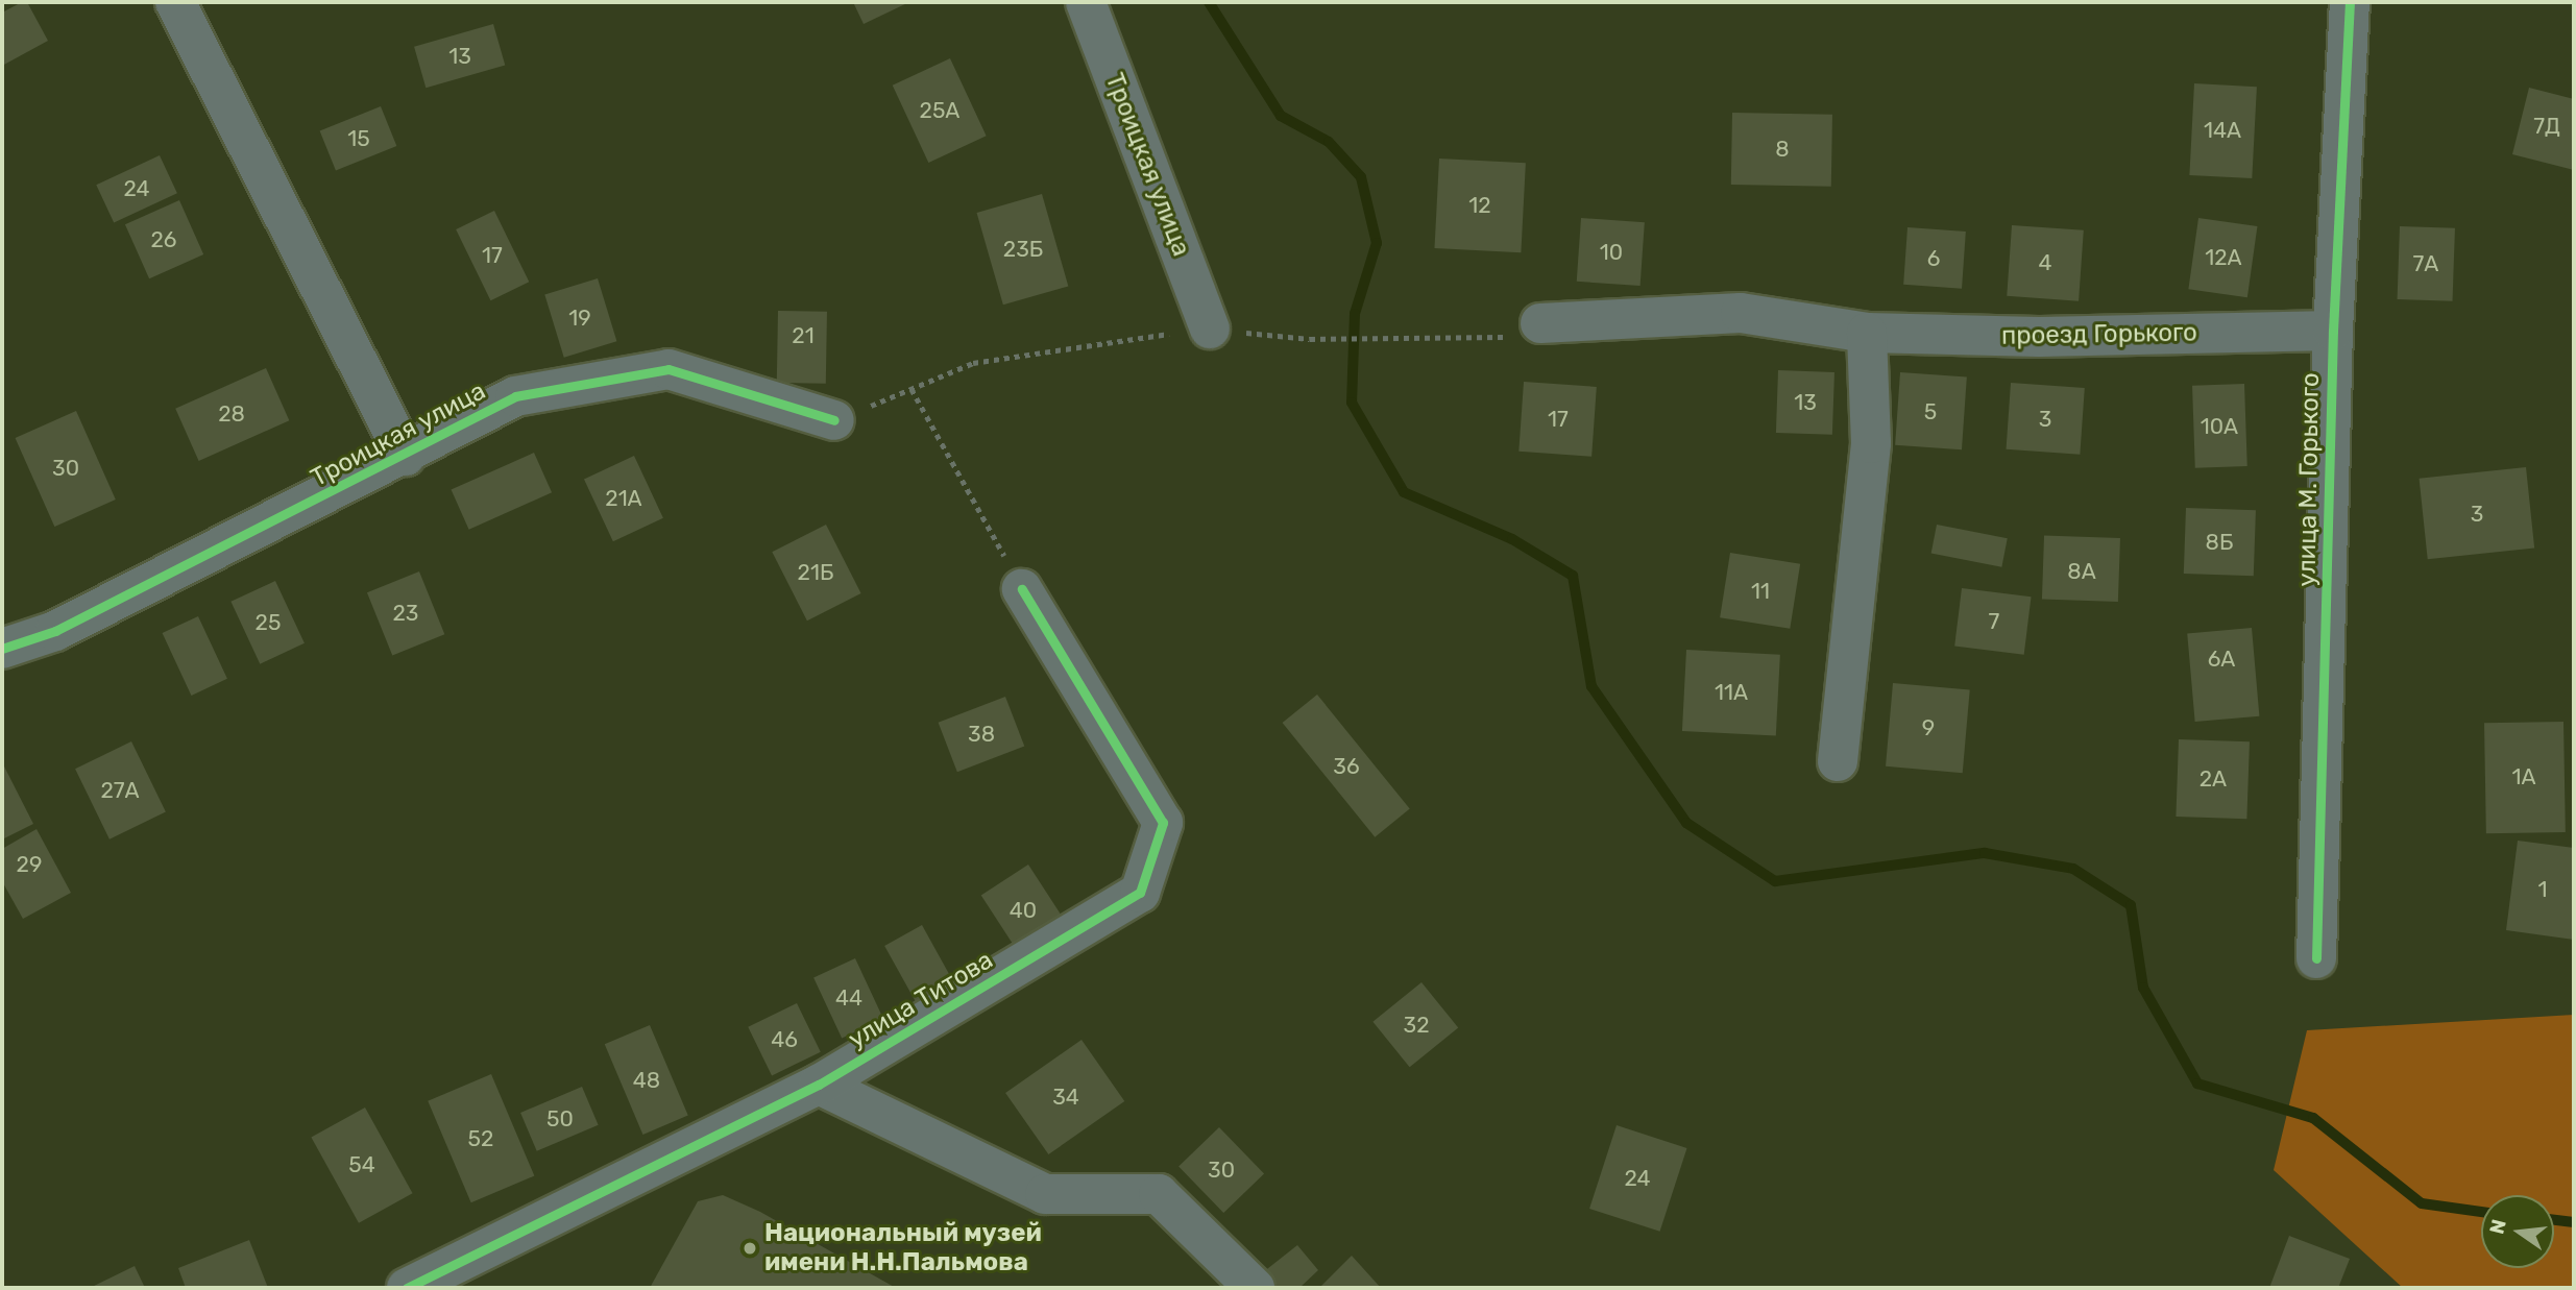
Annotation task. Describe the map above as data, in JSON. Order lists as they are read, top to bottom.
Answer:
{
  "streets": {
    "street": [
      "Троицкая улица",
      "проезд Горького",
      "улица М. Горького",
      "улица Титова"
    ]
  },
  "crossings": [
    ["проезд Горького", "улица М. Горького"]
  ],
  "places": ["Национальный музей имени Н.Н.Пальмова"],
  "house_numbers": [
    "13",
    "25А",
    "7Д",
    "14А",
    "15",
    "8",
    "24",
    "12",
    "26",
    "23Б",
    "10",
    "17",
    "12А",
    "6",
    "4",
    "7А",
    "19",
    "21",
    "13",
    "5",
    "28",
    "17",
    "3",
    "10А",
    "30",
    "21А",
    "3",
    "8Б",
    "8А",
    "21Б",
    "11",
    "23",
    "7",
    "25",
    "6А",
    "11А",
    "9",
    "38",
    "36",
    "1А",
    "2А",
    "27А",
    "29",
    "1",
    "40",
    "44",
    "32",
    "46",
    "48",
    "34",
    "50",
    "52",
    "54",
    "30",
    "24"
  ],
  "north": "left"
}
